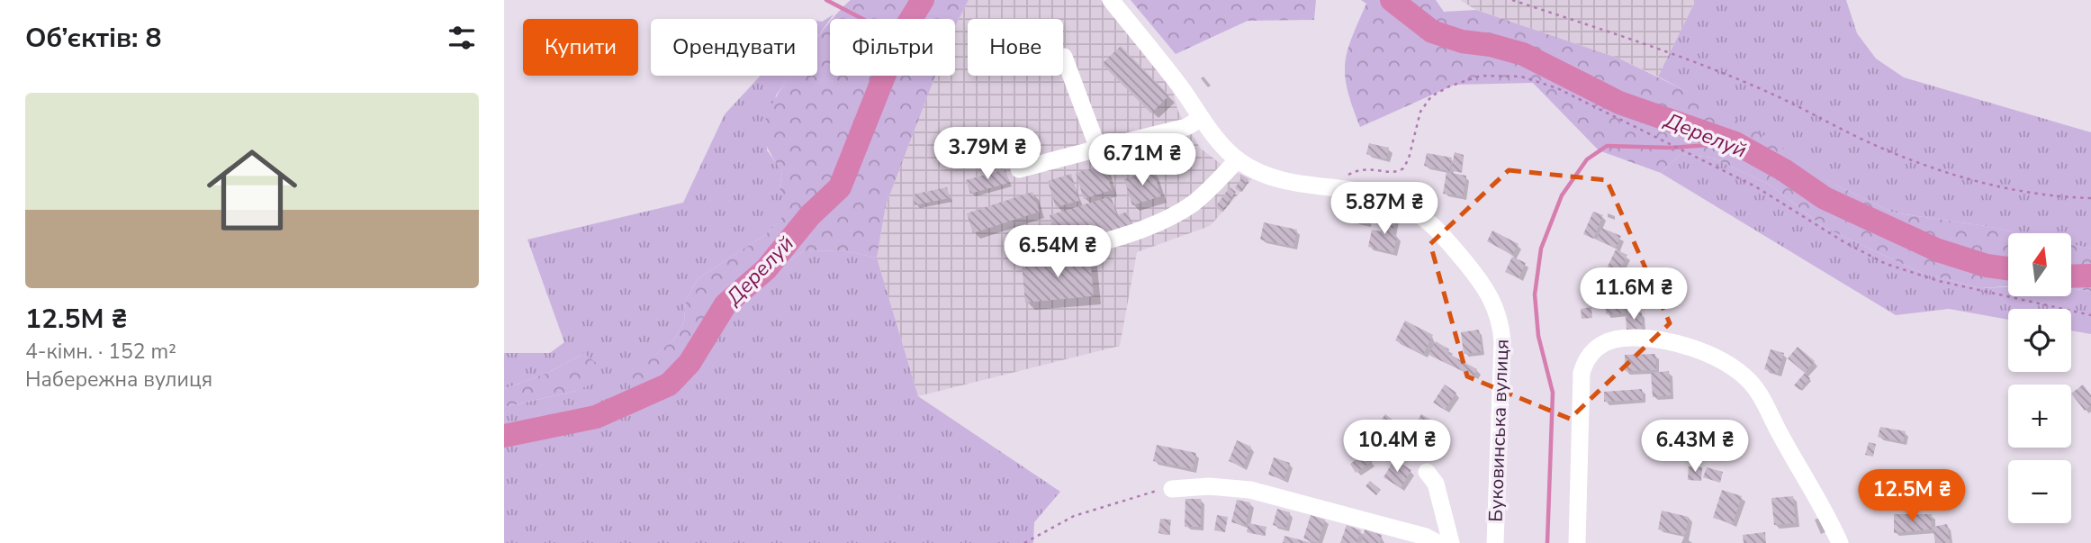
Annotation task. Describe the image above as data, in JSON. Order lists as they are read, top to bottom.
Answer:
{
  "streets": {
    "street": ["Буковинська вулиця"]
  },
  "water": ["Дерелуй"],
  "north": "top",
  "page": {
    "heading": "Об’єктів: 8",
    "chip": [
      "Купити",
      "Орендувати",
      "Фільтри",
      "Нове"
    ],
    "list": [
      {
        "name": "12.5M ₴",
        "note": "4-кімн. · 152 m² · Набережна вулиця"
      }
    ],
    "price": [
      "3.79M ₴",
      "6.71M ₴",
      "5.87M ₴",
      "6.54M ₴",
      "11.6M ₴",
      "10.4M ₴",
      "6.43M ₴",
      "12.5M ₴"
    ],
    "map_buttons": ["+", "−"]
  }
}
